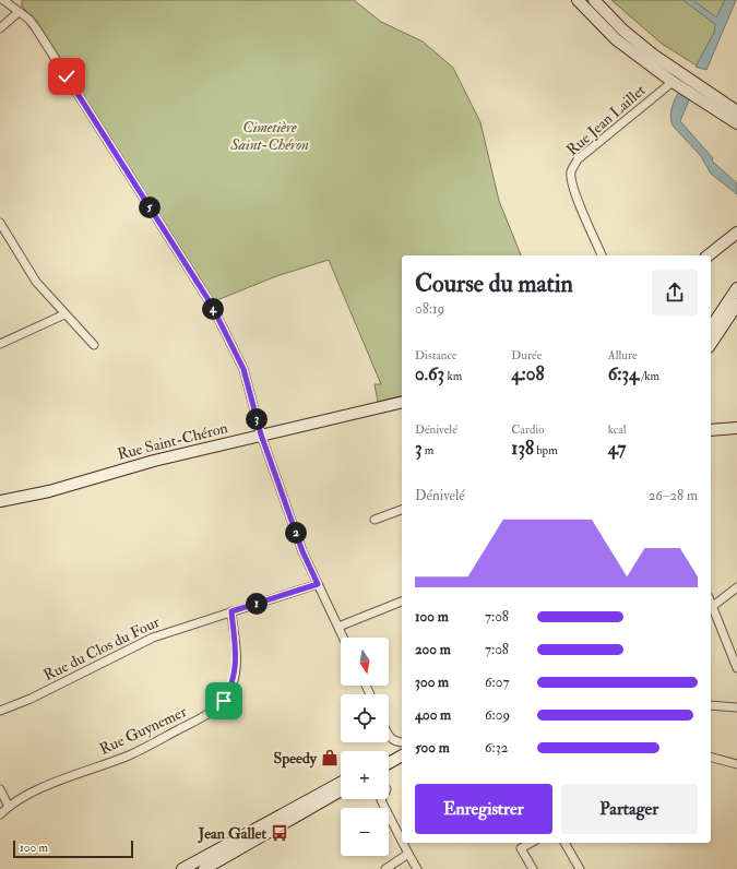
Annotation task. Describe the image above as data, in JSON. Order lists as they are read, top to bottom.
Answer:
{
  "streets": {
    "main road": ["Rue Saint-Chéron"],
    "street": ["Rue Jean Laillet", "Rue du Clos du Four", "Rue Guynemer"]
  },
  "crossings": [
    ["Rue du Clos du Four", "Rue Guynemer"]
  ],
  "parks": ["Cimetière Saint-Chéron"],
  "places": {
    "shop": ["Speedy"],
    "bus stop": ["Jean Gallet"]
  },
  "scale_bar": "100 m",
  "north": "bottom",
  "page": {
    "pins": [
      "5",
      "4",
      "3",
      "2",
      "1"
    ],
    "heading": ["Course du matin", "08:19"],
    "stats": [
      ["Distance", "0.63 km"],
      ["Durée", "4:08"],
      ["Allure", "6:34 /km"],
      ["Dénivelé", "3 m"],
      ["Cardio", "138 bpm"],
      ["kcal", "47"]
    ],
    "chart": ["Dénivelé", "26–28 m"],
    "list": [
      {
        "name": "100 m",
        "note": "7:08"
      },
      {
        "name": "200 m",
        "note": "7:08"
      },
      {
        "name": "300 m",
        "note": "6:07"
      },
      {
        "name": "400 m",
        "note": "6:09"
      },
      {
        "name": "500 m",
        "note": "6:32"
      }
    ],
    "map_buttons": ["+", "−"],
    "buttons": ["Enregistrer", "Partager"],
    "scale": "100 m"
  }
}
